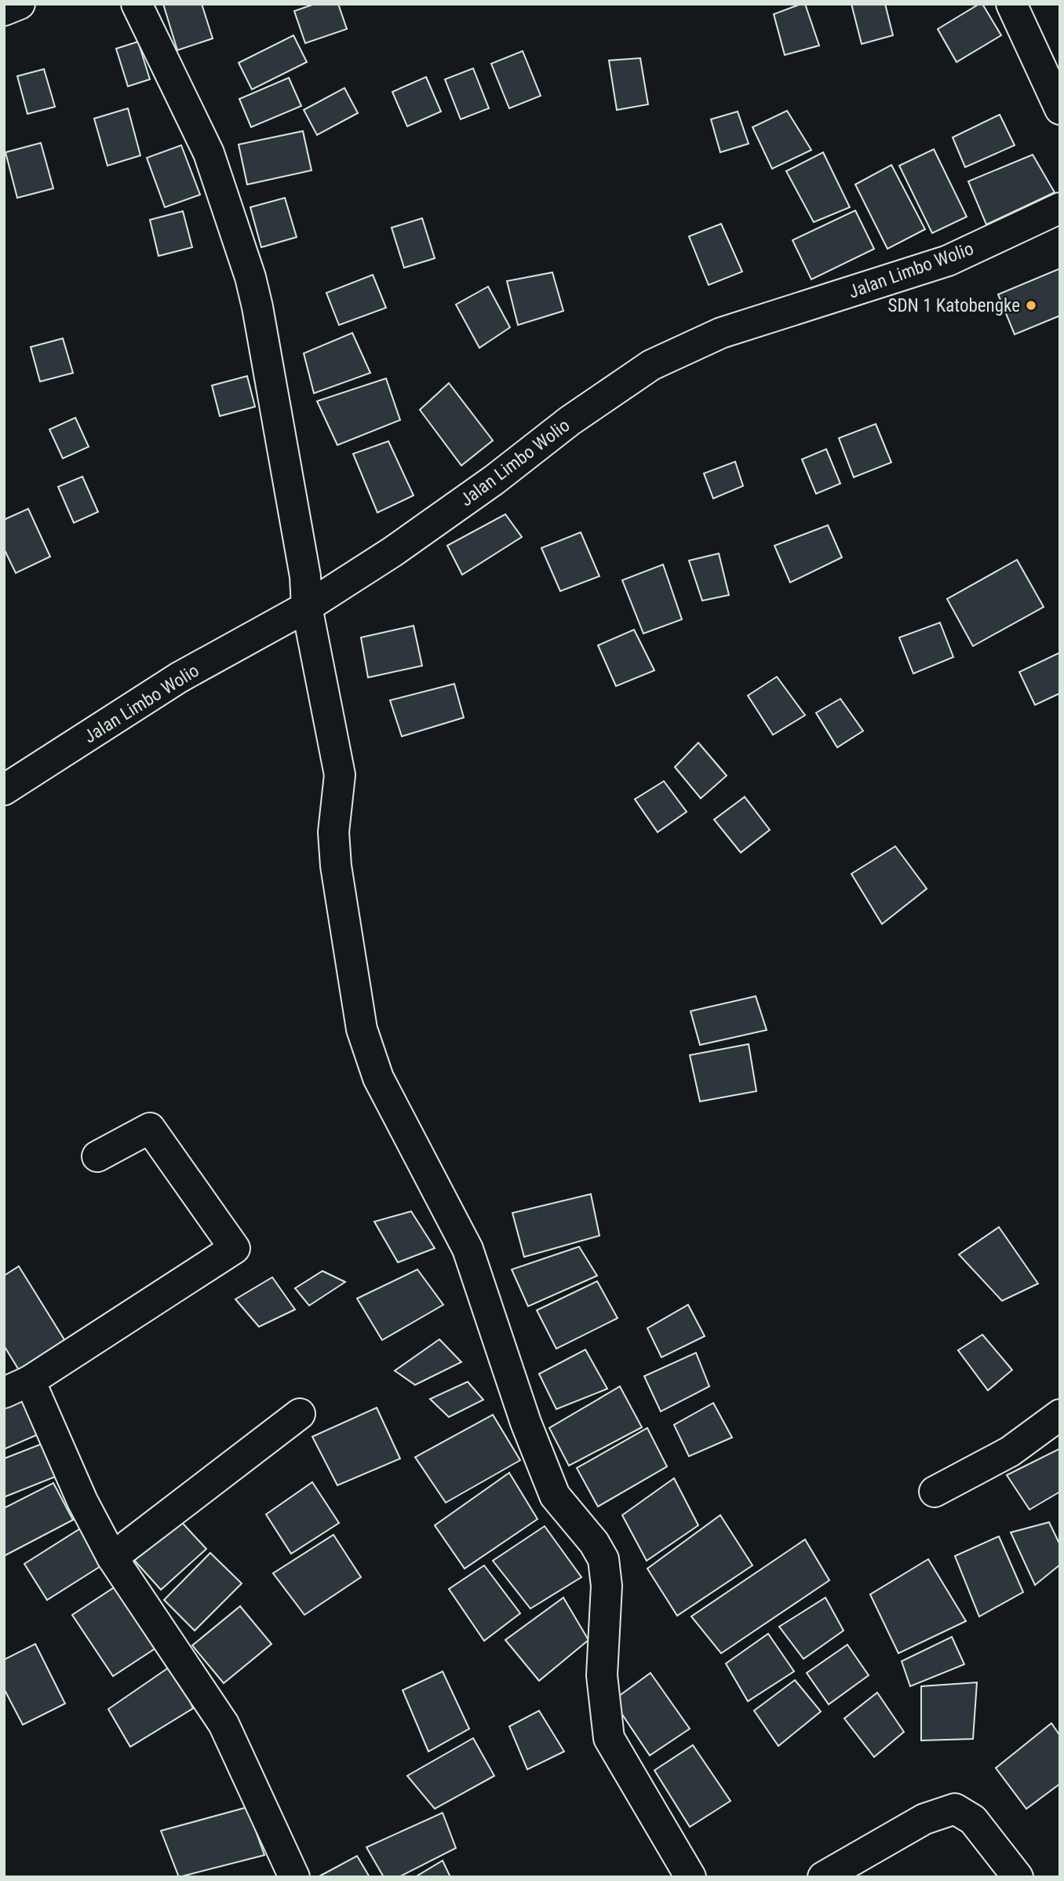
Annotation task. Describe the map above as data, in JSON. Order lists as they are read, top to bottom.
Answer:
{
  "streets": {
    "main road": ["Jalan Limbo Wolio"]
  },
  "places": ["SDN 1 Katobengke"]
}
